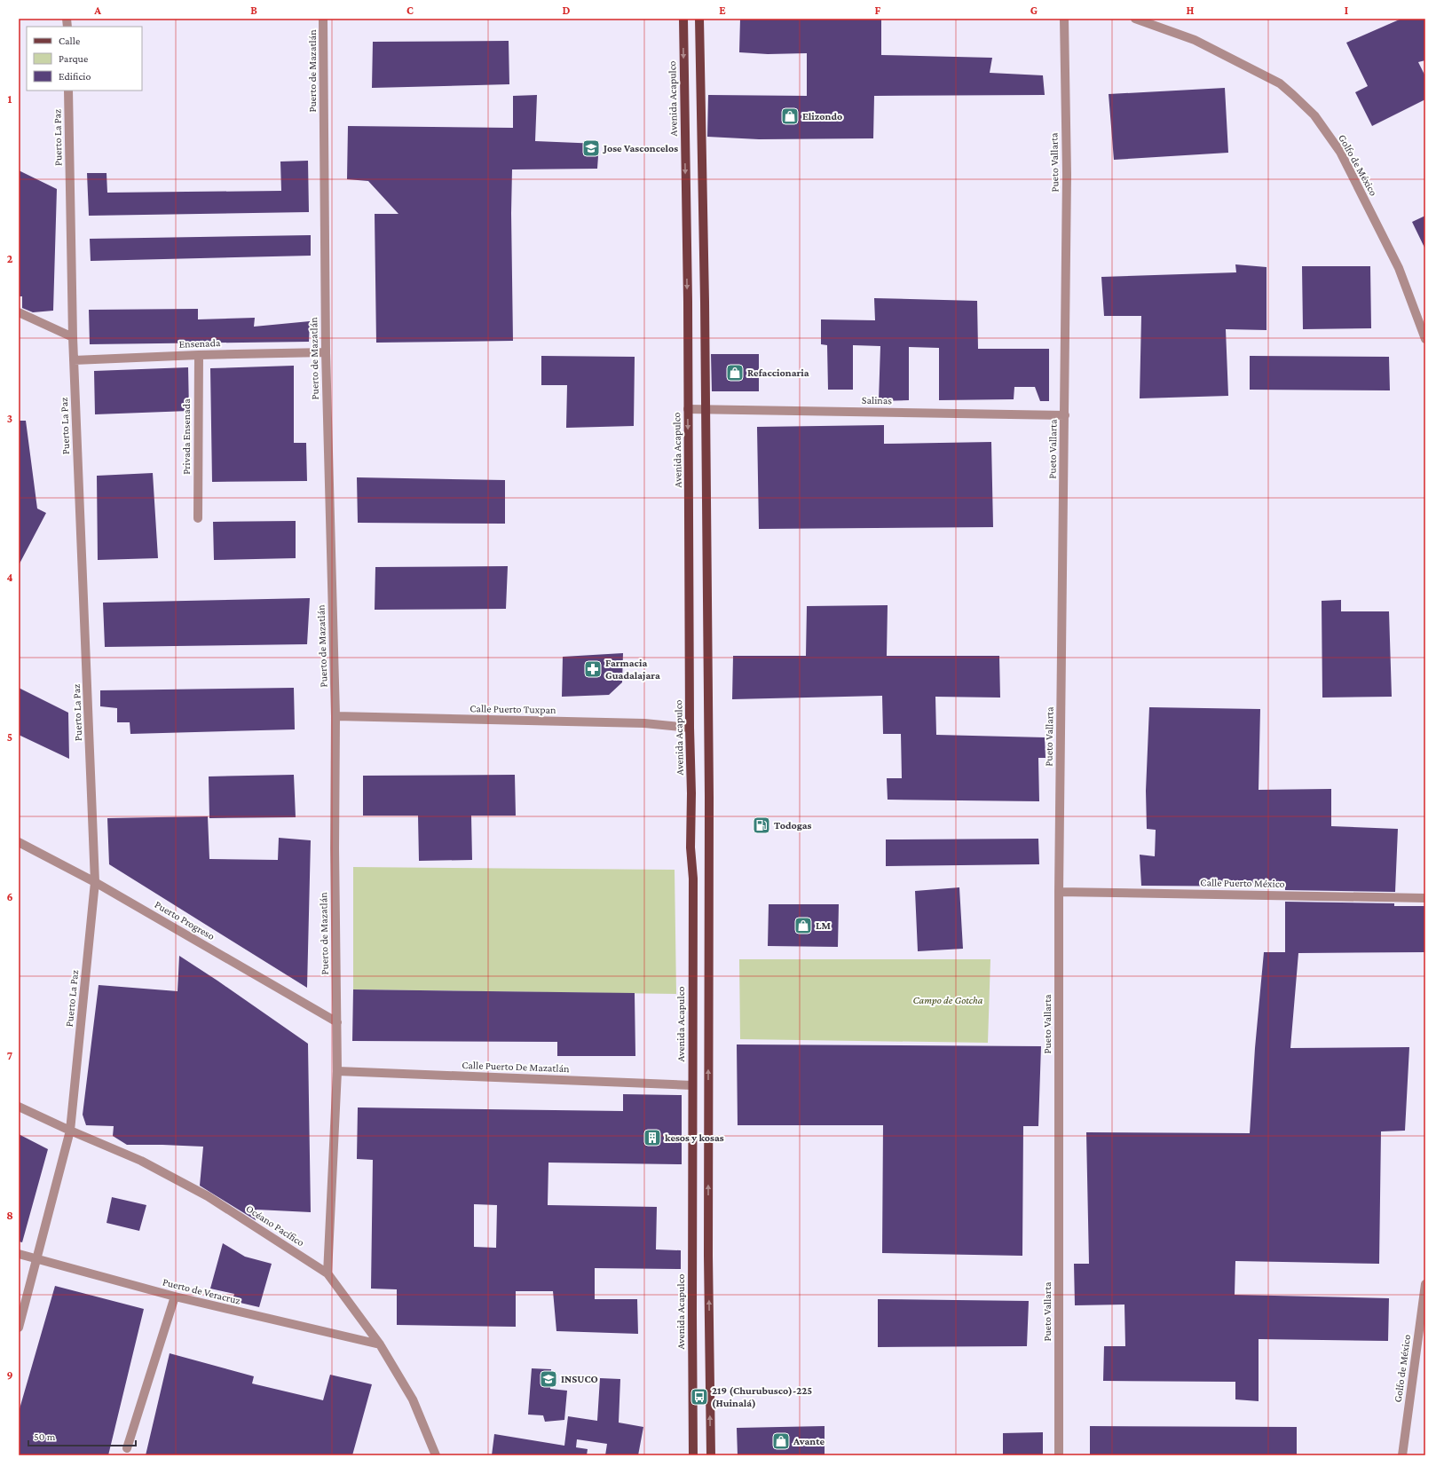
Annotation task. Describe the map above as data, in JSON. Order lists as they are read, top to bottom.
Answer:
{
  "streets": {
    "main road": ["Avenida Acapulco"],
    "street": [
      "Puerto de Mazatlán",
      "Puerto La Paz",
      "Pueto Vallarta",
      "Golfo de México",
      "Ensenada",
      "Salinas",
      "Privada Ensenada",
      "Calle Puerto Tuxpan",
      "Calle Puerto México",
      "Puerto Progreso",
      "Calle Puerto De Mazatlán",
      "Océano Pacífico",
      "Puerto de Veracruz"
    ]
  },
  "crossings": [
    ["Puerto de Mazatlán", "Ensenada"],
    ["Puerto de Mazatlán", "Calle Puerto Tuxpan"],
    ["Puerto de Mazatlán", "Puerto Progreso"],
    ["Puerto de Mazatlán", "Calle Puerto De Mazatlán"],
    ["Puerto de Mazatlán", "Océano Pacífico"],
    ["Avenida Acapulco", "Salinas"],
    ["Avenida Acapulco", "Calle Puerto Tuxpan"],
    ["Avenida Acapulco", "Calle Puerto De Mazatlán"],
    ["Puerto La Paz", "Ensenada"],
    ["Puerto La Paz", "Puerto Progreso"],
    ["Puerto La Paz", "Océano Pacífico"],
    ["Puerto La Paz", "Puerto de Veracruz"],
    ["Pueto Vallarta", "Salinas"],
    ["Pueto Vallarta", "Calle Puerto México"],
    ["Ensenada", "Privada Ensenada"],
    ["Océano Pacífico", "Puerto de Veracruz"]
  ],
  "parks": ["Campo de Gotcha"],
  "places": {
    "shop": [
      "Elizondo",
      "Refaccionaria",
      "LM",
      "Avante"
    ],
    "school or university": ["Jose Vasconcelos", "INSUCO"],
    "pharmacy": ["Farmacia Guadalajara"],
    "fuel station": ["Todogas"],
    "building": ["kesos y kosas"],
    "bus stop": ["219 (Churubusco)-225 (Huinalá)"]
  },
  "legend": ["Calle", "Parque", "Edificio"],
  "scale_bar": "50 m",
  "grid": {
    "columns": [
      "A",
      "B",
      "C",
      "D",
      "E",
      "F",
      "G",
      "H",
      "I"
    ],
    "rows": [
      "1",
      "2",
      "3",
      "4",
      "5",
      "6",
      "7",
      "8",
      "9"
    ]
  }
}
